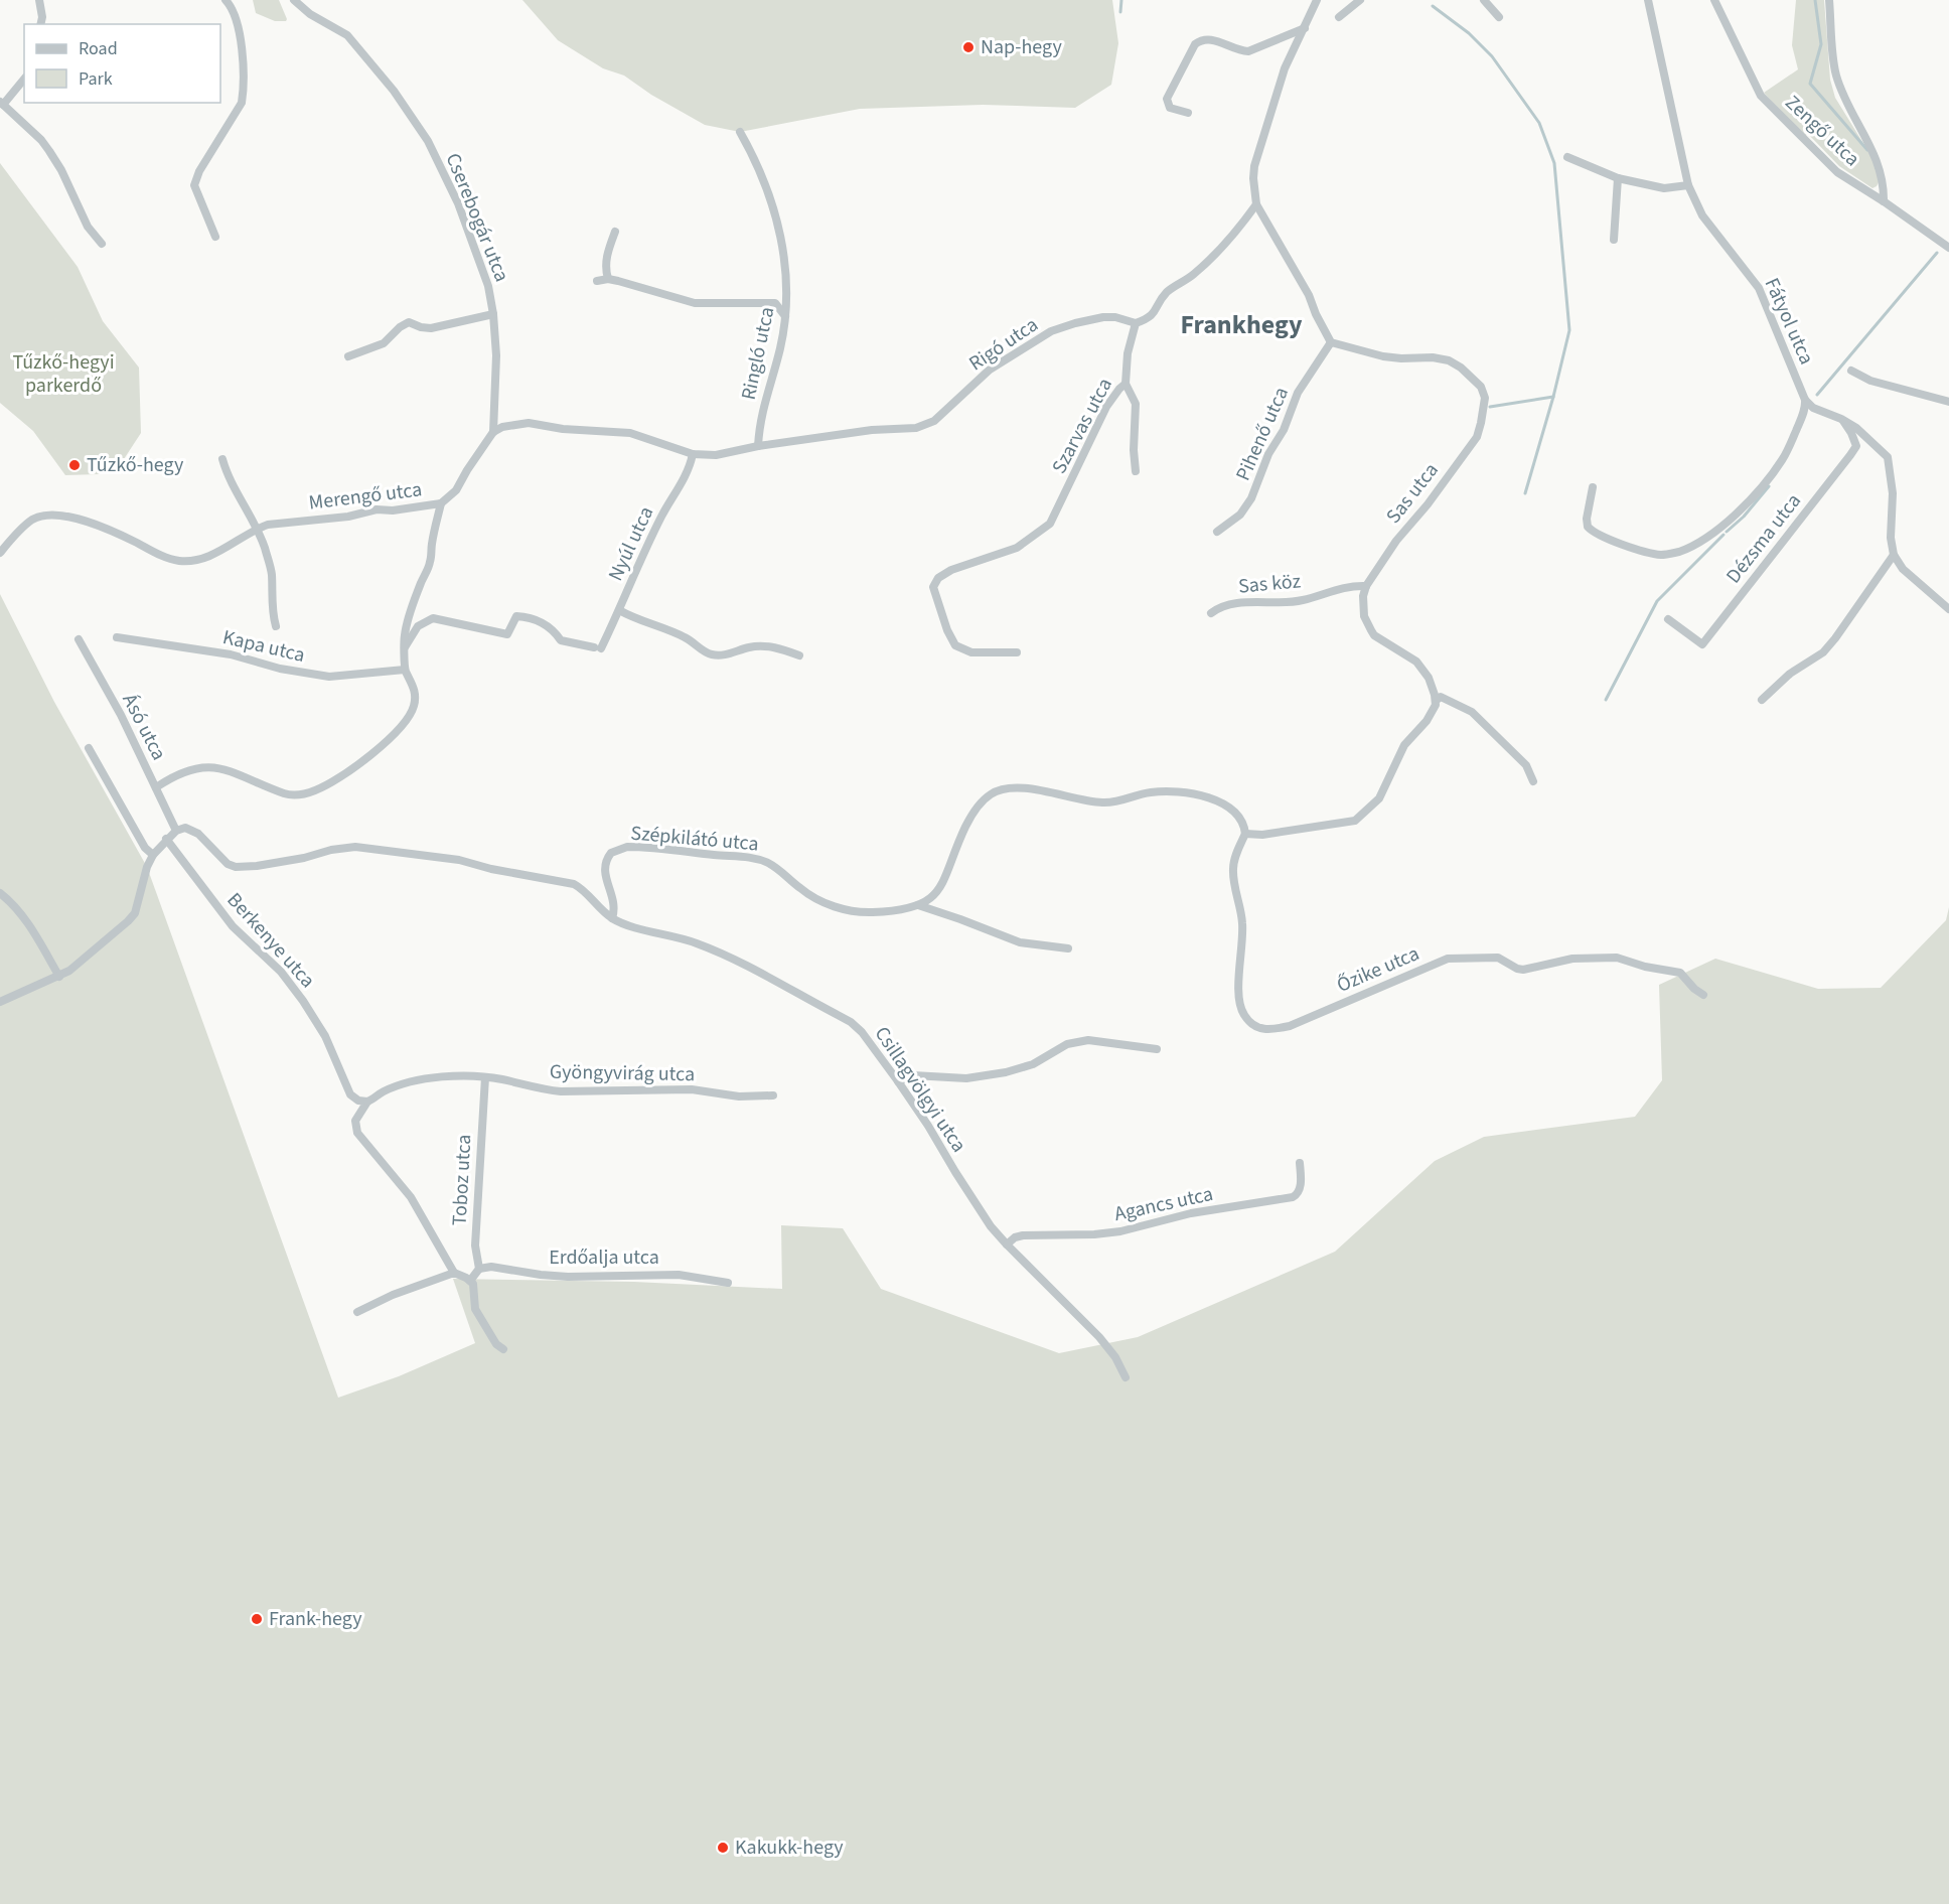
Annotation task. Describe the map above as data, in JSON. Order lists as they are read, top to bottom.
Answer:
{
  "streets": {
    "street": [
      "Zengő utca",
      "Cserebogár utca",
      "Fátyol utca",
      "Rigó utca",
      "Ringló utca",
      "Szarvas utca",
      "Pihenő utca",
      "Sas utca",
      "Merengő utca",
      "Dézsma utca",
      "Nyúl utca",
      "Sas köz",
      "Kapa utca",
      "Ásó utca",
      "Szépkilátó utca",
      "Berkenye utca",
      "Őzike utca",
      "Gyöngyvirág utca",
      "Csillagvölgyi utca",
      "Toboz utca",
      "Agancs utca",
      "Erdőalja utca"
    ]
  },
  "crossings": [
    ["Cserebogár utca", "Merengő utca"],
    ["Rigó utca", "Ringló utca"],
    ["Rigó utca", "Szarvas utca"],
    ["Pihenő utca", "Sas utca"],
    ["Sas utca", "Sas köz"],
    ["Szépkilátó utca", "Csillagvölgyi utca"],
    ["Berkenye utca", "Gyöngyvirág utca"],
    ["Gyöngyvirág utca", "Toboz utca"],
    ["Csillagvölgyi utca", "Agancs utca"],
    ["Toboz utca", "Erdőalja utca"]
  ],
  "districts": ["Frankhegy"],
  "parks": ["Tűzkő-hegyi parkerdő"],
  "places": [
    "Nap-hegy",
    "Tűzkő-hegy",
    "Frank-hegy",
    "Kakukk-hegy"
  ],
  "legend": ["Road", "Park"]
}
